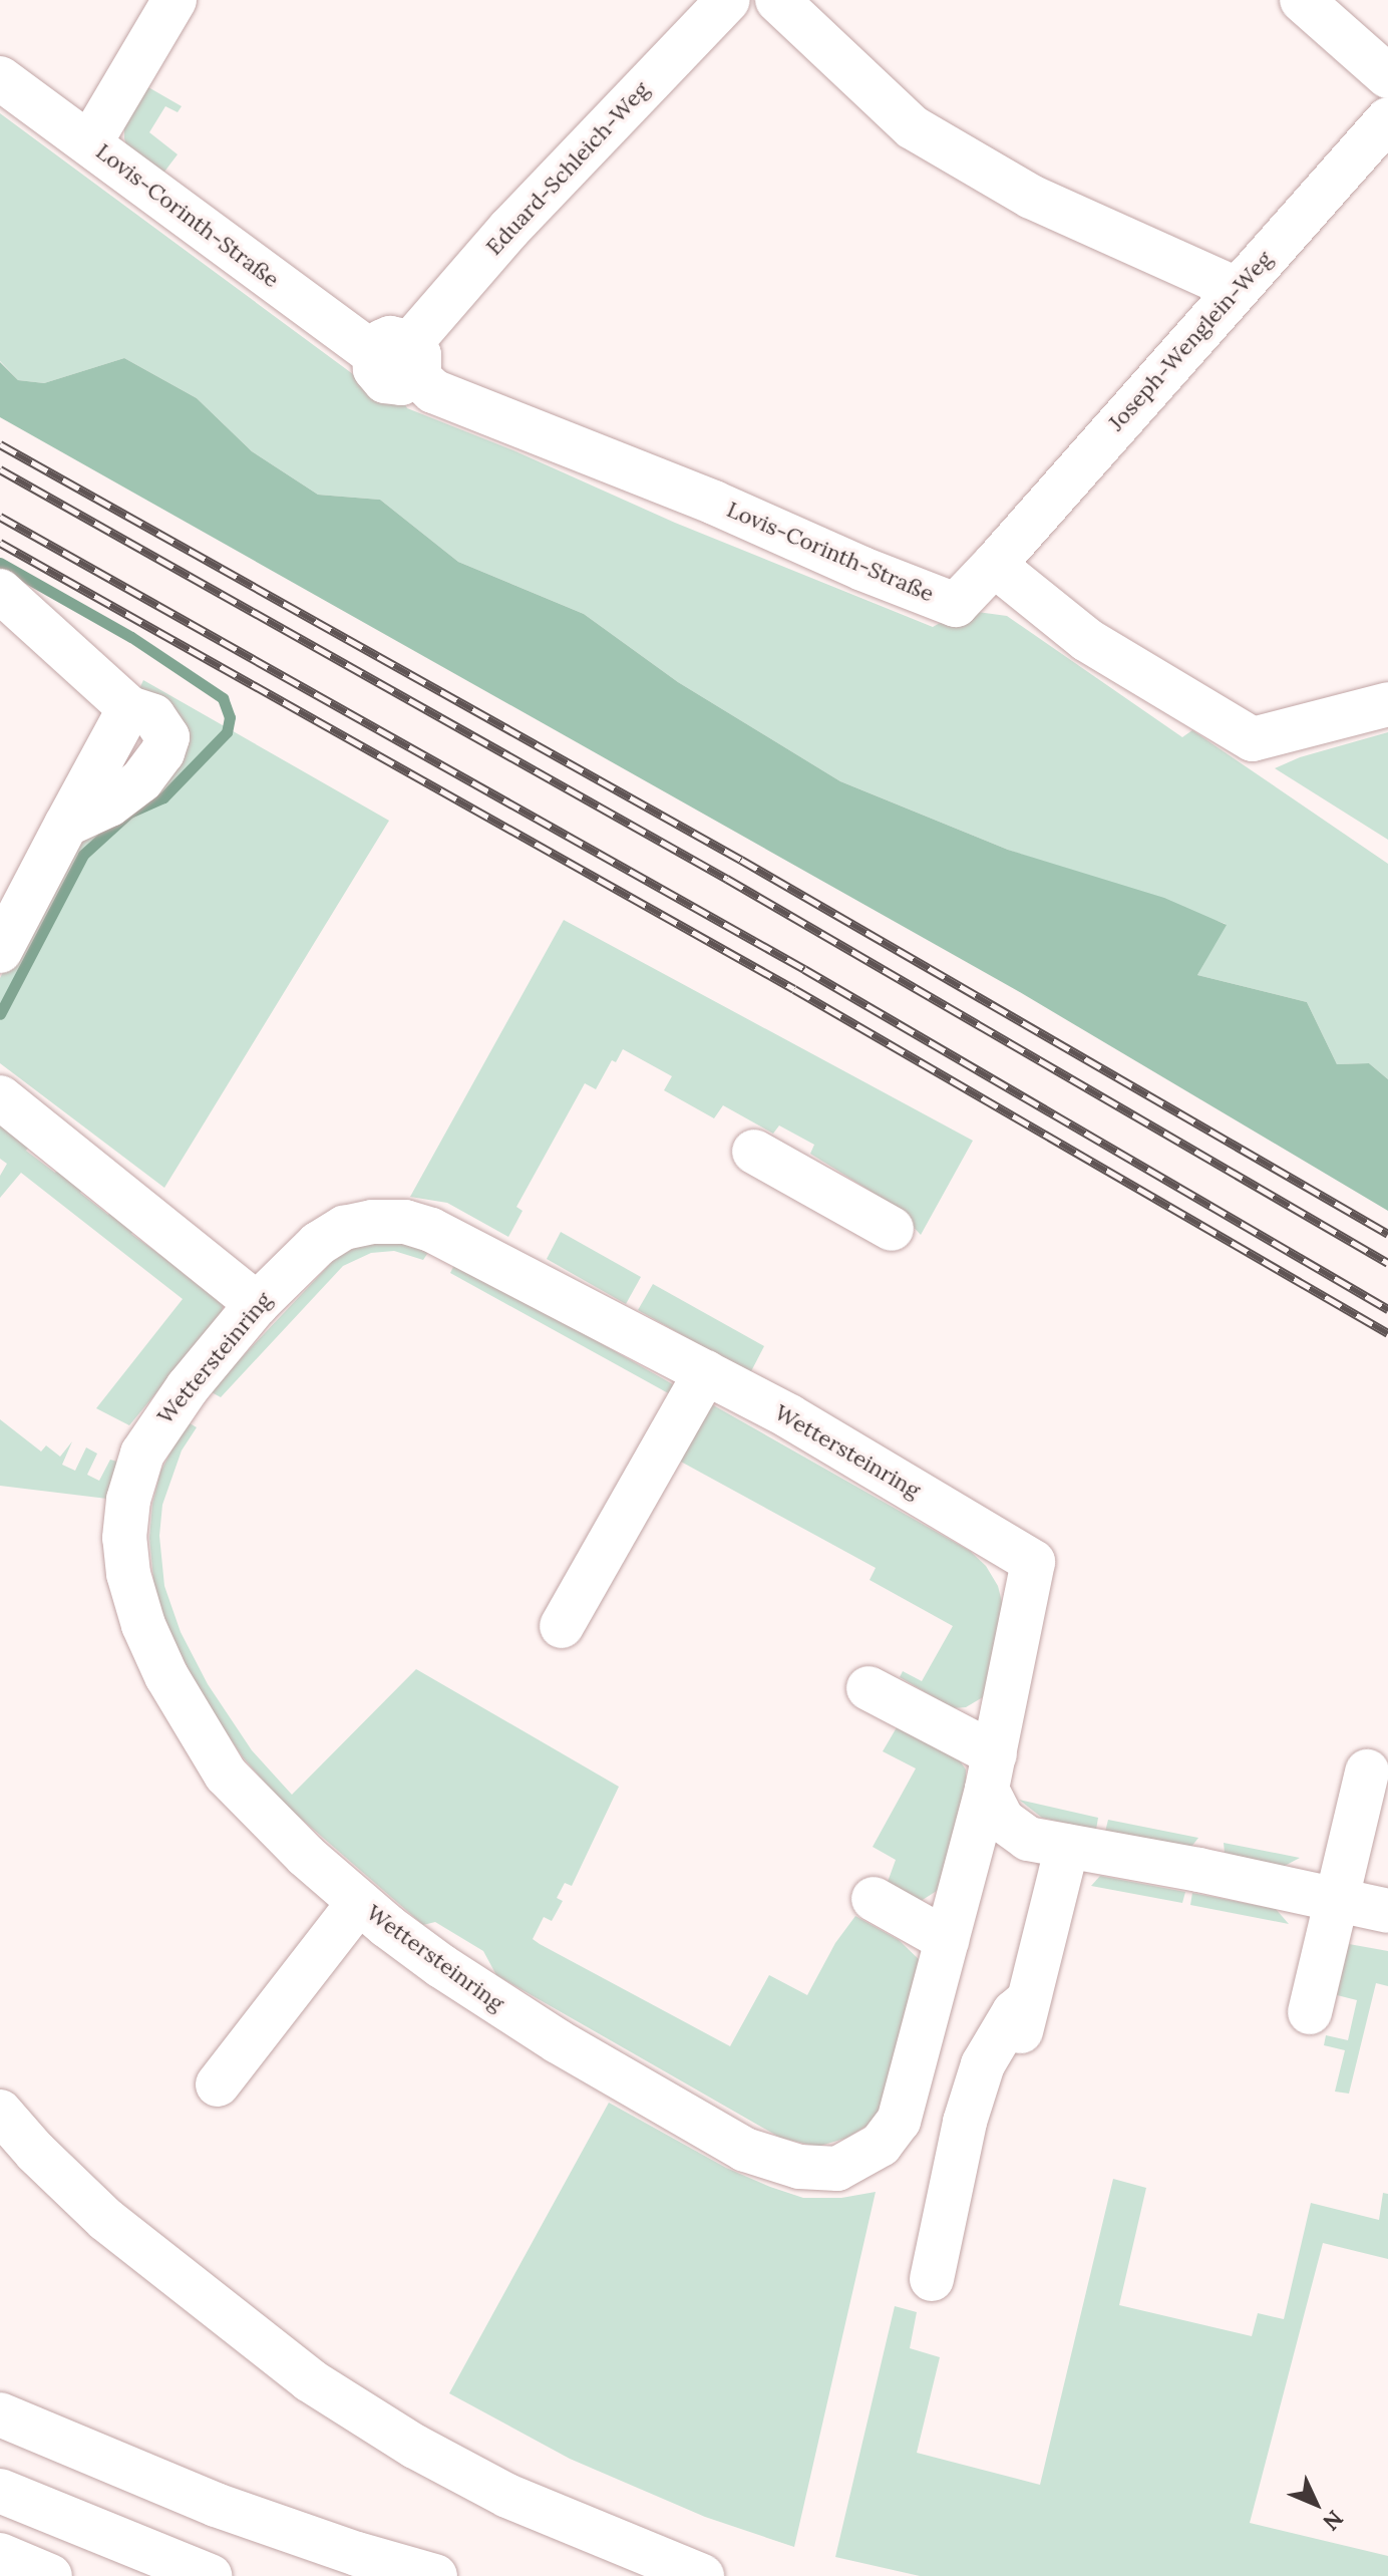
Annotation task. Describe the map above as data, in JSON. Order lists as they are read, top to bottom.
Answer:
{
  "streets": {
    "main road": [
      "Eduard-Schleich-Weg",
      "Lovis-Corinth-Straße",
      "Joseph-Wenglein-Weg",
      "Wettersteinring"
    ]
  },
  "crossings": [
    ["Eduard-Schleich-Weg", "Lovis-Corinth-Straße"],
    ["Lovis-Corinth-Straße", "Joseph-Wenglein-Weg"]
  ],
  "north": "bottom right"
}
